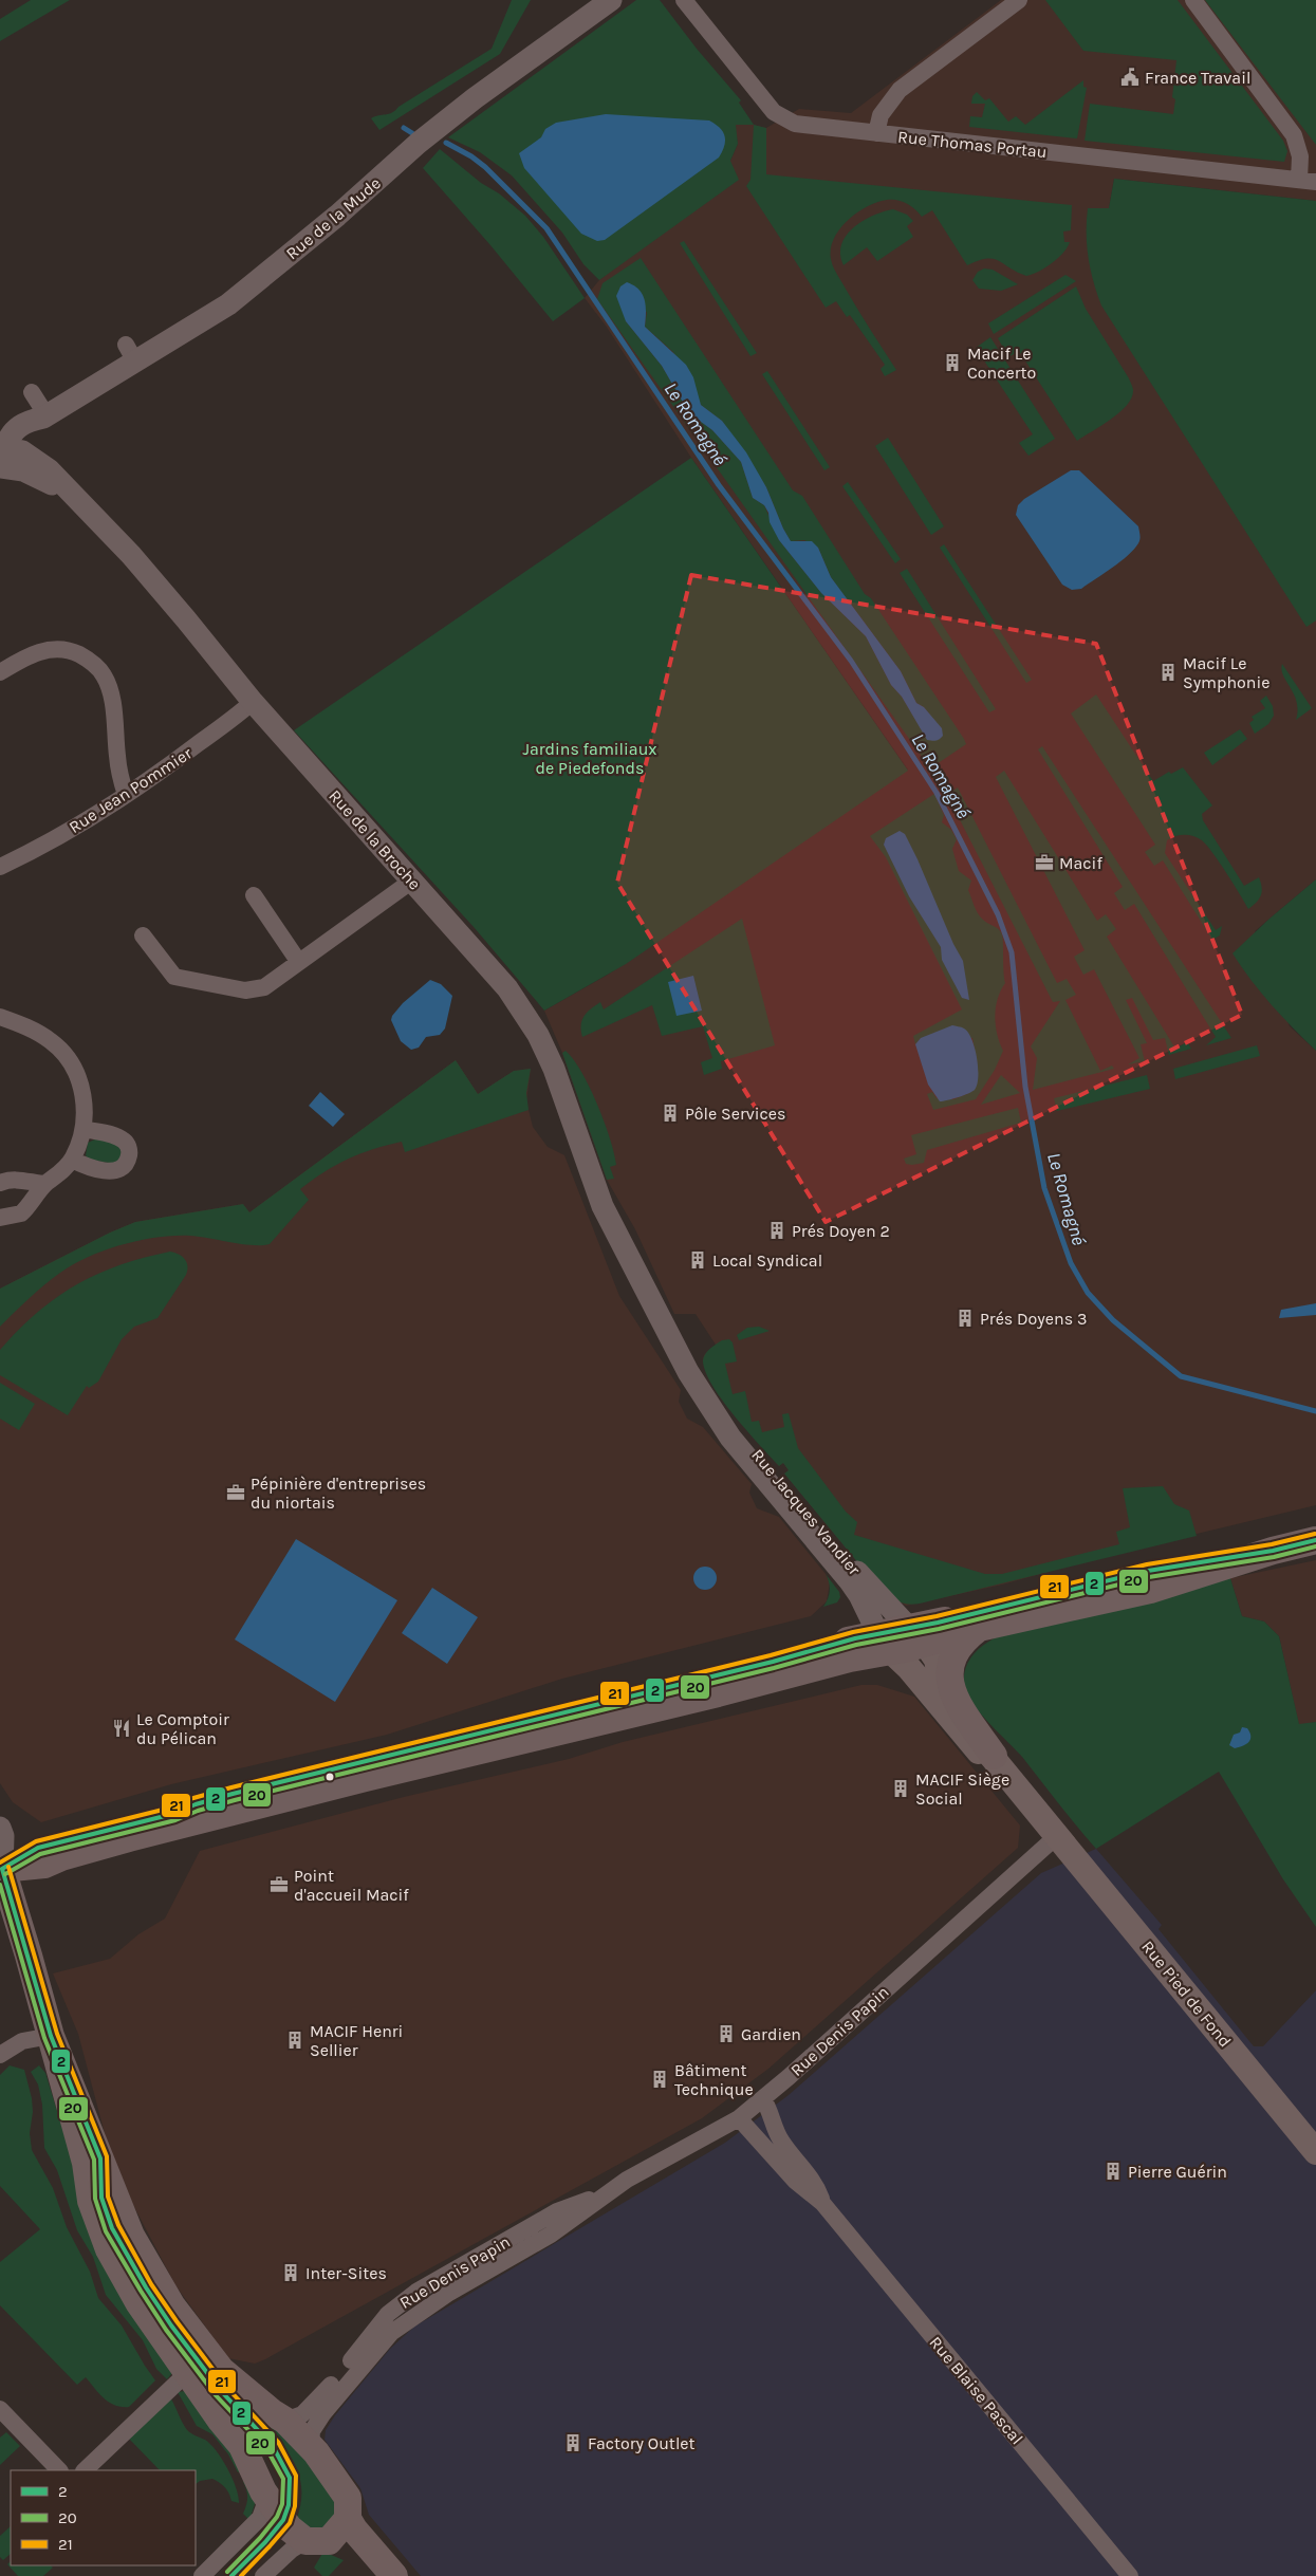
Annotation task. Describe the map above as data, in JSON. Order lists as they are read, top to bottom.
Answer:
{
  "streets": {
    "main road": ["Rue Jacques Vandier", "Rue Pied de Fond"],
    "street": [
      "Rue Thomas Portau",
      "Rue de la Mude",
      "Rue Jean Pommier",
      "Rue de la Broche",
      "Rue Denis Papin",
      "Rue Blaise Pascal"
    ]
  },
  "crossings": [
    ["Rue Jean Pommier", "Rue de la Broche"],
    ["Rue de la Broche", "Rue Jacques Vandier"],
    ["Rue Jacques Vandier", "Rue Pied de Fond"],
    ["Rue Jacques Vandier", "Rue Denis Papin"],
    ["Rue Pied de Fond", "Rue Denis Papin"],
    ["Rue Denis Papin", "Rue Blaise Pascal"]
  ],
  "water": ["Le Romagné"],
  "parks": ["Jardins familiaux de Piedefonds"],
  "places": {
    "public building": ["France Travail"],
    "building": [
      "Macif Le Concerto",
      "Macif Le Symphonie",
      "Pôle Services",
      "Prés Doyen 2",
      "Local Syndical",
      "Prés Doyens 3",
      "MACIF Siège Social",
      "Gardien",
      "MACIF Henri Sellier",
      "Bâtiment Technique",
      "Pierre Guérin",
      "Inter-Sites",
      "Factory Outlet"
    ],
    "office": ["Macif", "Pépinière d'entreprises du niortais", "Point d'accueil Macif"],
    "restaurant": ["Le Comptoir du Pélican"]
  },
  "lines": ["transit line 21", "transit line 2", "transit line 20"],
  "legend": ["2", "20", "21"]
}
